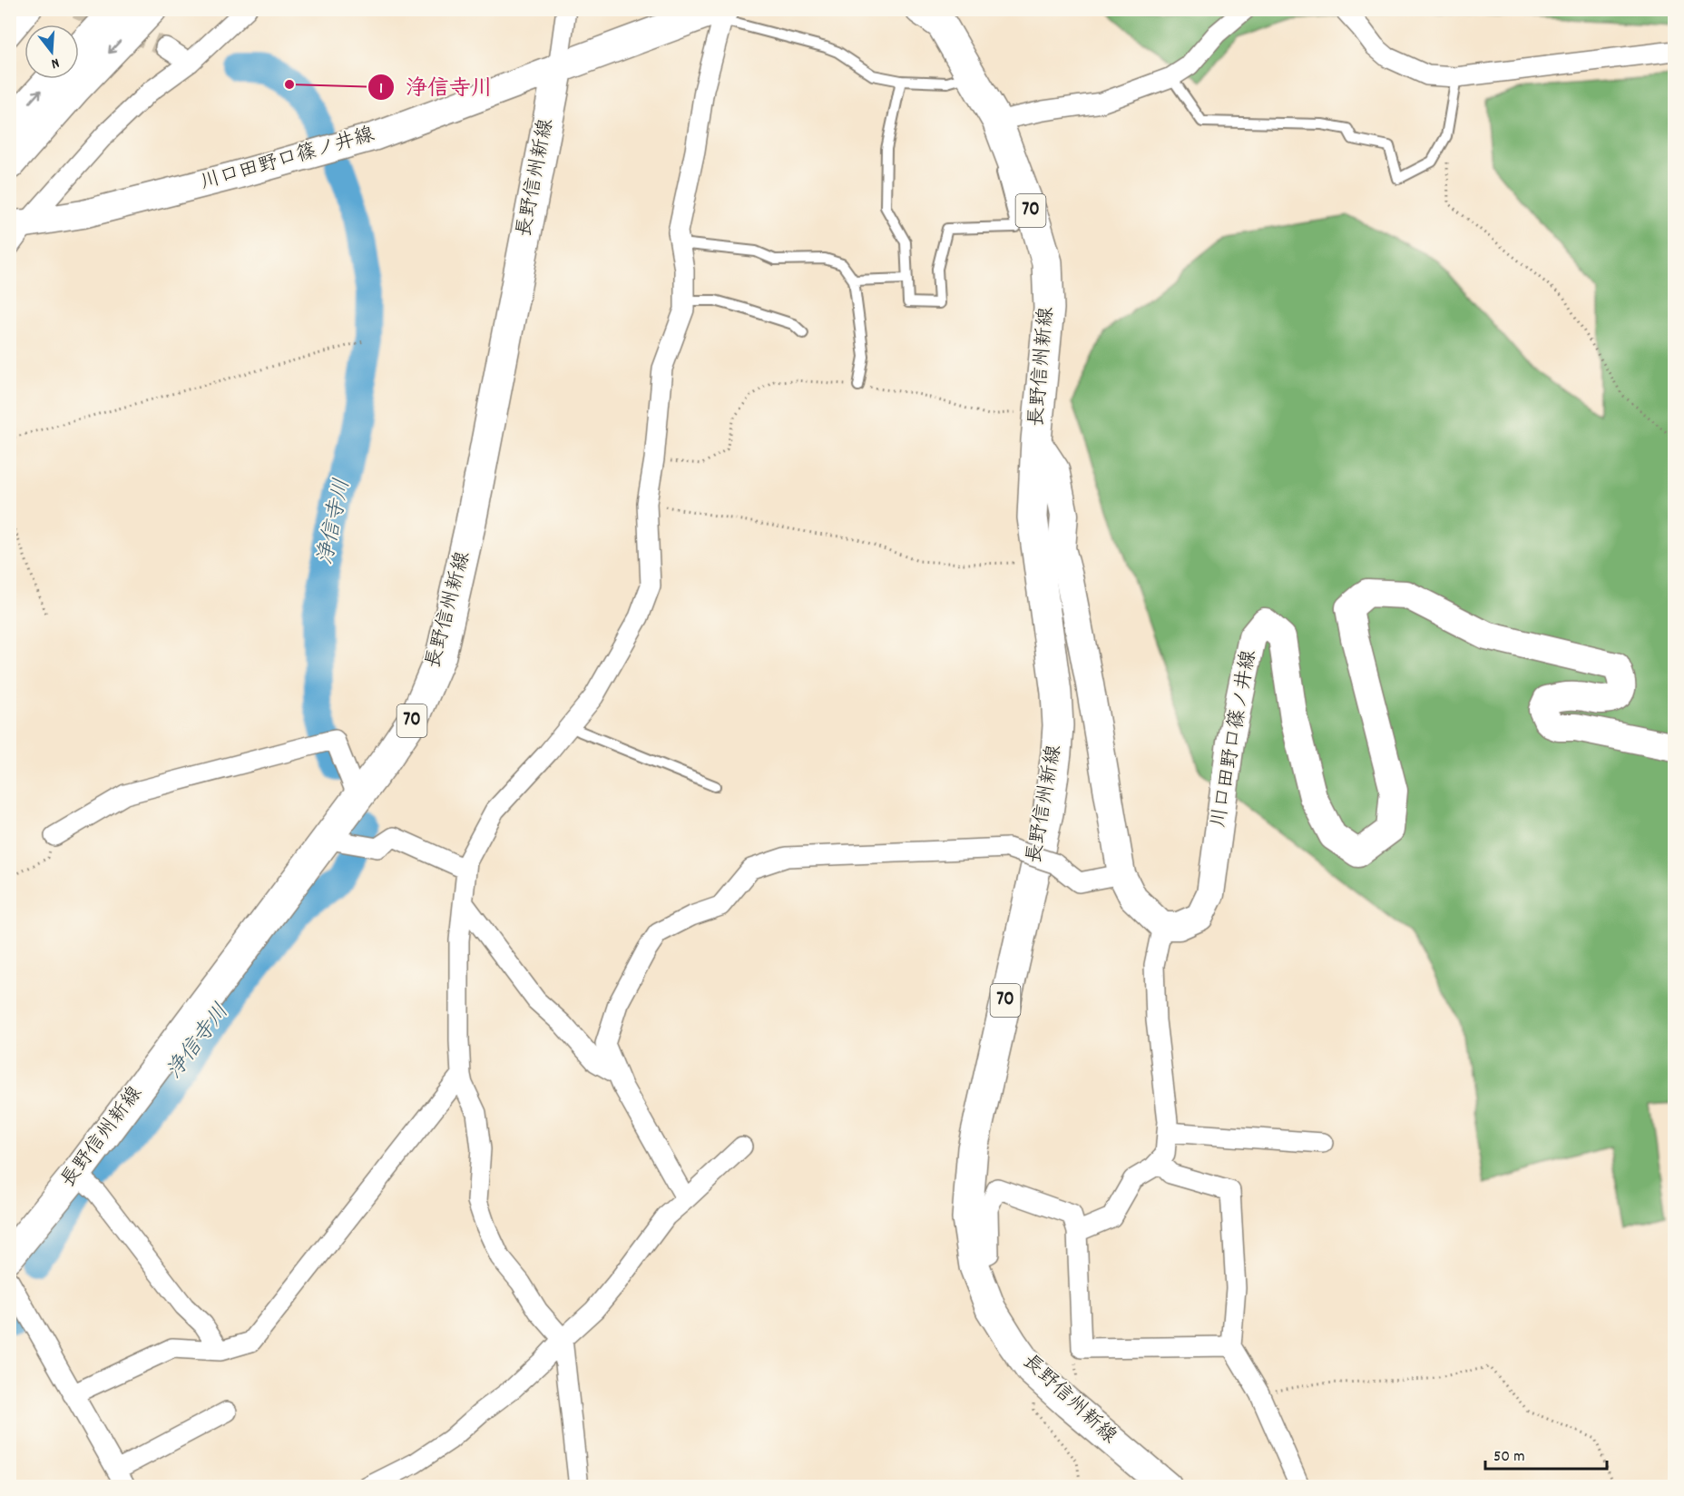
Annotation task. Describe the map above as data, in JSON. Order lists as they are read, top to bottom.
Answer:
{
  "streets": {
    "main road": ["川口田野口篠ノ井線", "長野信州新線", "70"]
  },
  "crossings": [
    ["川口田野口篠ノ井線", "長野信州新線"]
  ],
  "water": ["浄信寺川"],
  "places": ["浄信寺川"],
  "scale_bar": "50 m",
  "north": "bottom"
}
